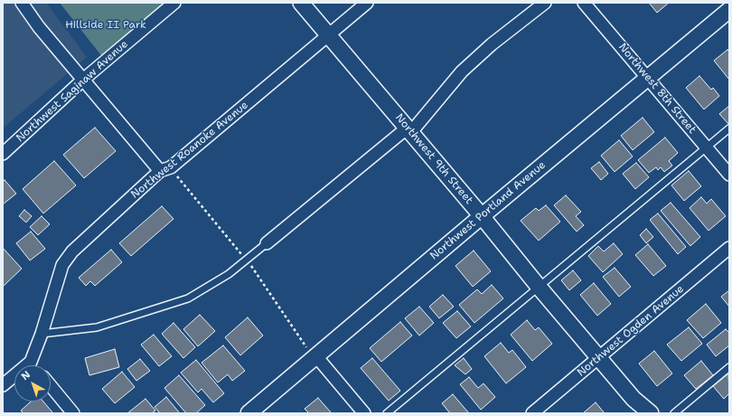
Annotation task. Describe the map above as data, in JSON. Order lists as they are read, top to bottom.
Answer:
{
  "streets": {
    "street": [
      "Northwest 8th Street",
      "Northwest Saginaw Avenue",
      "Northwest Roanoke Avenue",
      "Northwest 9th Street",
      "Northwest Portland Avenue",
      "Northwest Ogden Avenue"
    ]
  },
  "crossings": [
    ["Northwest 8th Street", "Northwest Portland Avenue"],
    ["Northwest Roanoke Avenue", "Northwest 9th Street"],
    ["Northwest 9th Street", "Northwest Portland Avenue"],
    ["Northwest 9th Street", "Northwest Ogden Avenue"]
  ],
  "parks": ["Hillside II Park"],
  "north": "top left"
}
